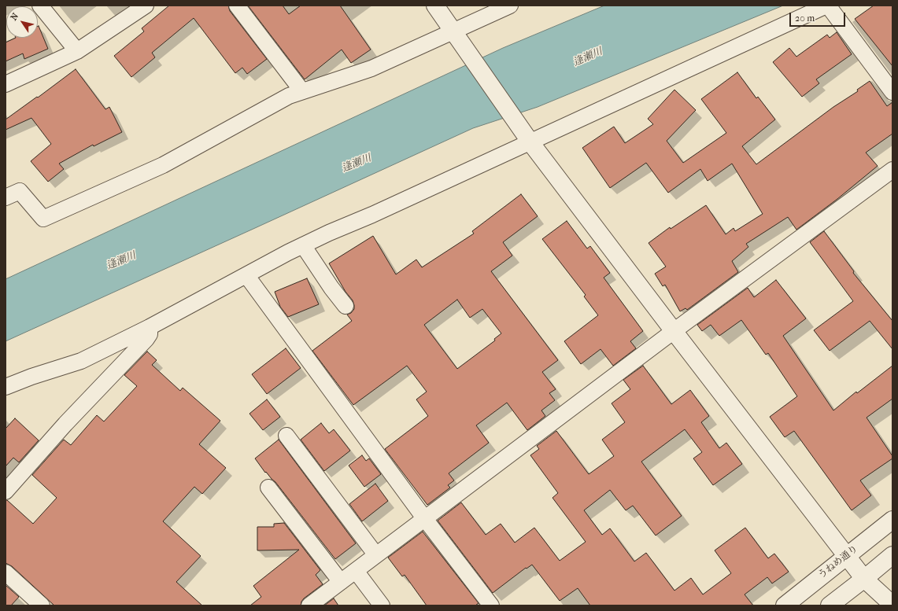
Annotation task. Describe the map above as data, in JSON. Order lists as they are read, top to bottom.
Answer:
{
  "streets": {
    "street": ["うねめ通り"]
  },
  "water": ["逢瀬川"],
  "scale_bar": "20 m",
  "north": "top left"
}
